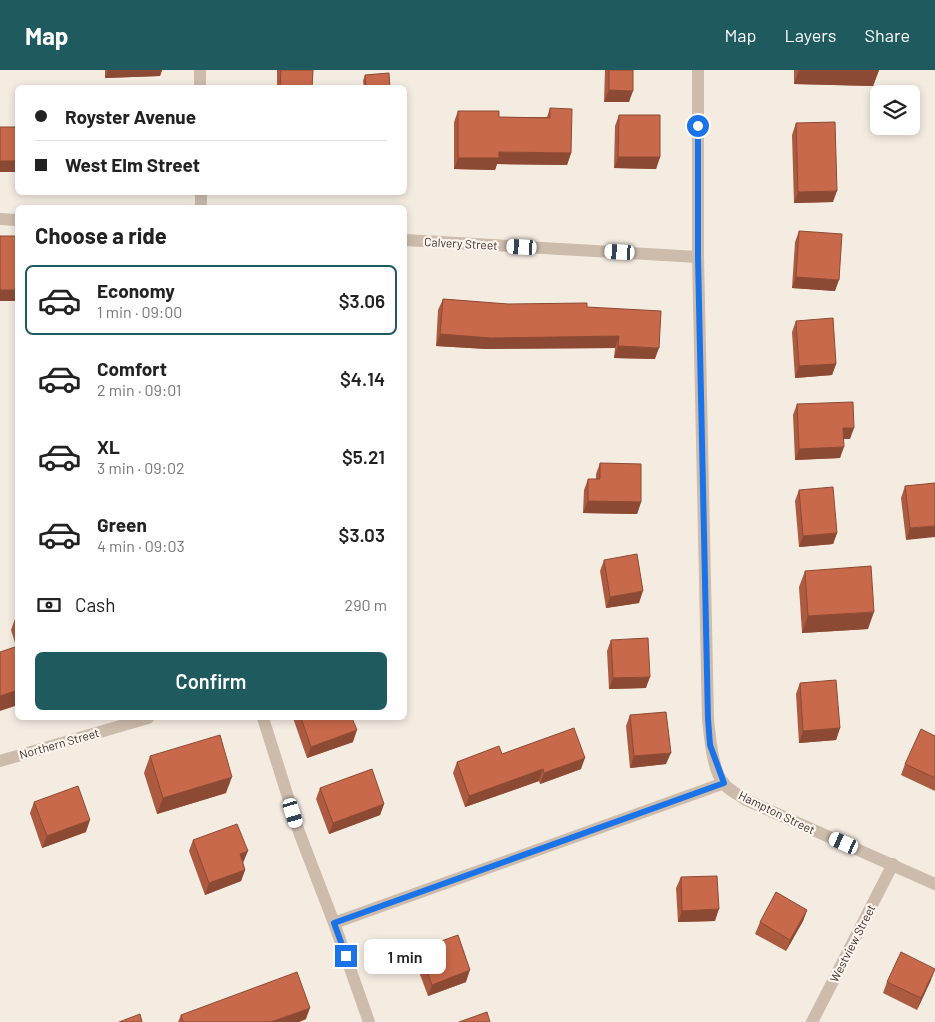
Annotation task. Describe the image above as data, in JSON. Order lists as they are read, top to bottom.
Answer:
{
  "streets": {
    "street": [
      "Calvery Street",
      "Northern Street",
      "Hampton Street",
      "Westview Street"
    ]
  },
  "crossings": [
    ["Hampton Street", "Westview Street"]
  ],
  "page": {
    "header": "Map",
    "nav": ["Map", "Layers", "Share"],
    "banner": ["Royster Avenue", "West Elm Street"],
    "heading": "Choose a ride",
    "list": [
      {
        "name": "Economy",
        "note": "1 min · 09:00",
        "value": "$3.06"
      },
      {
        "name": "Comfort",
        "note": "2 min · 09:01",
        "value": "$4.14"
      },
      {
        "name": "XL",
        "note": "3 min · 09:02",
        "value": "$5.21"
      },
      {
        "name": "Green",
        "note": "4 min · 09:03",
        "value": "$3.03"
      }
    ],
    "pay": ["Cash", "290 m"],
    "buttons": "Confirm",
    "bubble": "1 min"
  }
}
